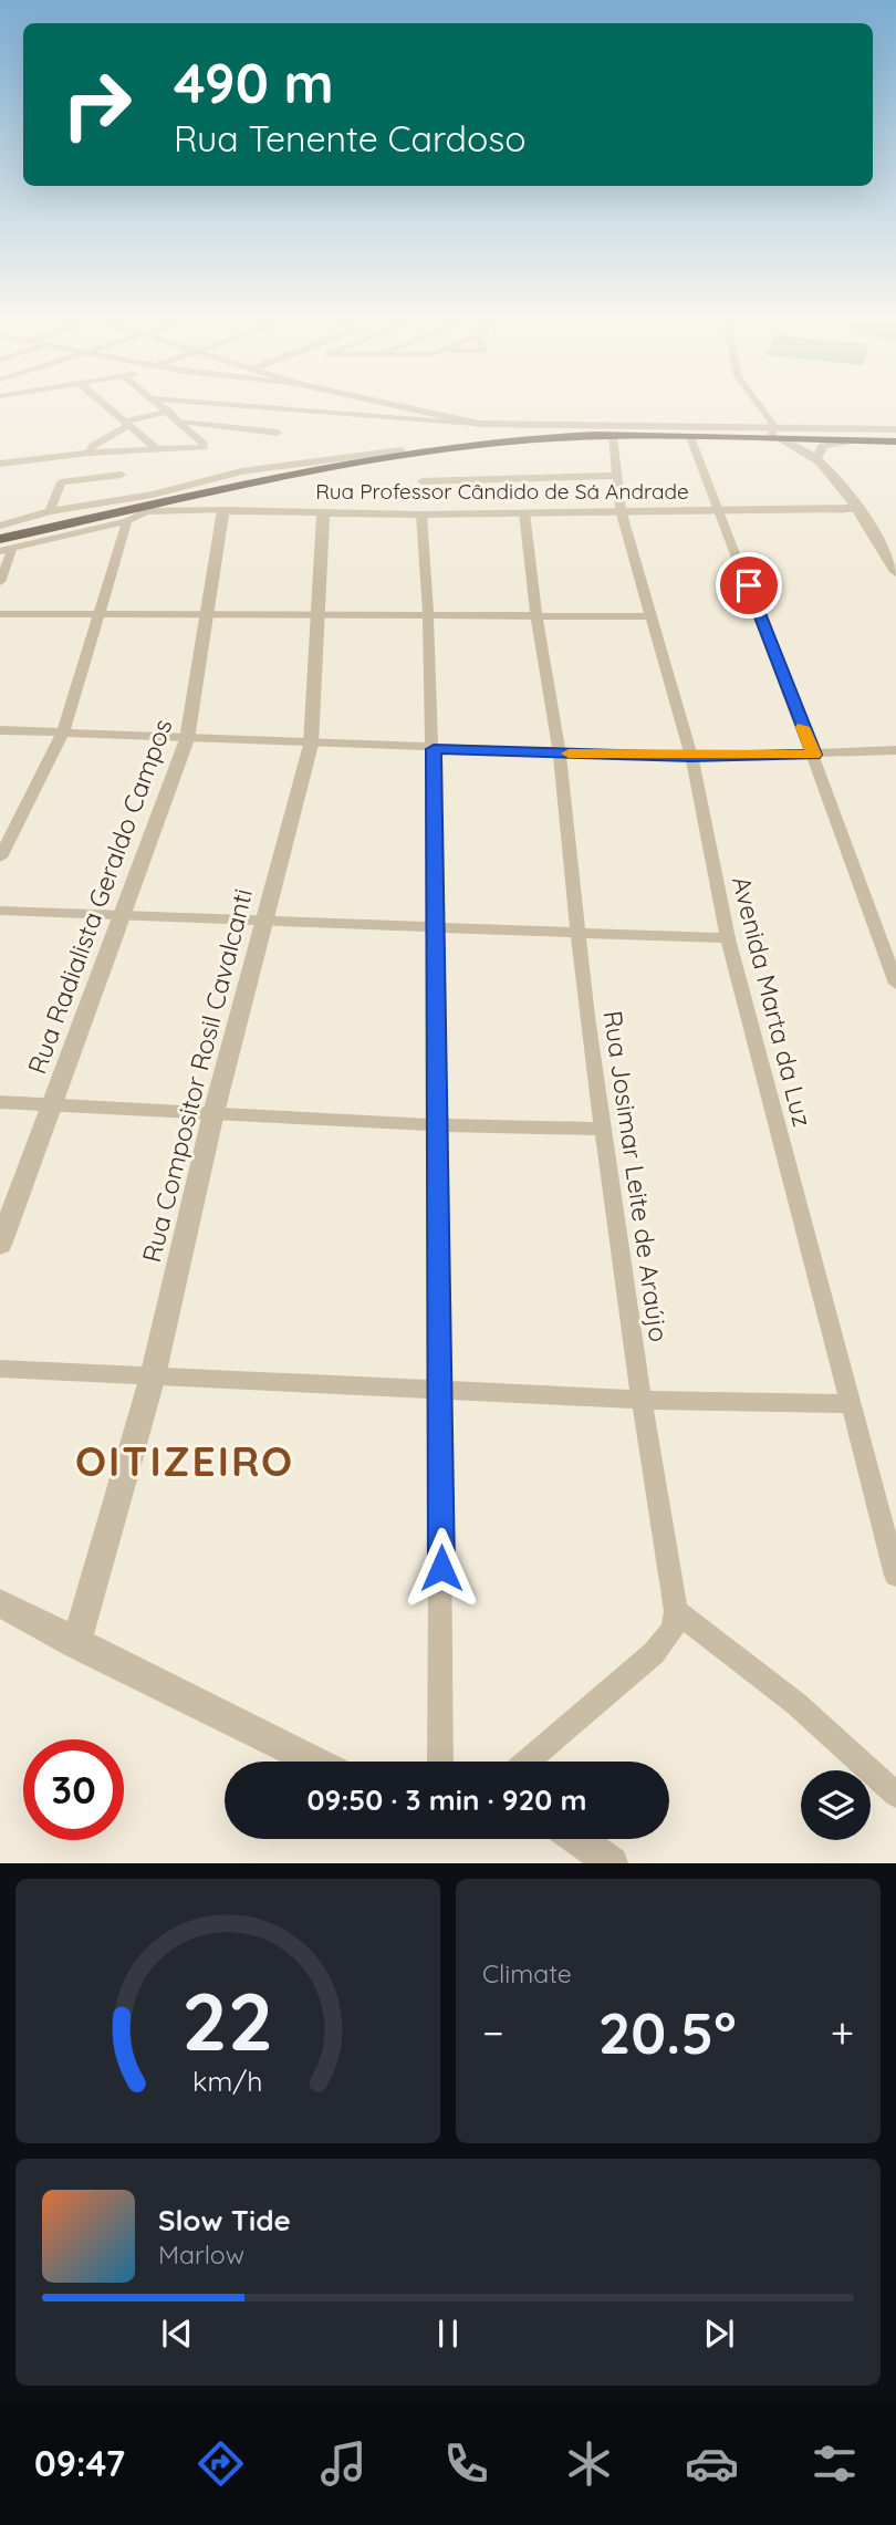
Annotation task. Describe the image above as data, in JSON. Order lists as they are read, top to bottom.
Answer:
{
  "streets": {
    "street": [
      "Rua Professor Cândido de Sá Andrade",
      "Rua Radialista Geraldo Campos",
      "Avenida Marta da Luz",
      "Rua Compositor Rosil Cavalcanti",
      "Rua Josimar Leite de Araújo"
    ]
  },
  "crossings": [
    ["Rua Professor Cândido de Sá Andrade", "Rua Radialista Geraldo Campos"],
    ["Rua Professor Cândido de Sá Andrade", "Avenida Marta da Luz"],
    ["Rua Professor Cândido de Sá Andrade", "Rua Compositor Rosil Cavalcanti"],
    ["Rua Professor Cândido de Sá Andrade", "Rua Josimar Leite de Araújo"]
  ],
  "districts": ["OITIZEIRO"],
  "page": {
    "turn": ["490 m", "Rua Tenente Cardoso"],
    "limit": "30",
    "trip": "09:50 · 3 min · 920 m",
    "tile": "Climate",
    "heat": ["−", "20.5°", "+"],
    "song": ["Slow Tide", "Marlow"],
    "tabs": "09:47",
    "gauge": ["22", "km/h"]
  }
}
